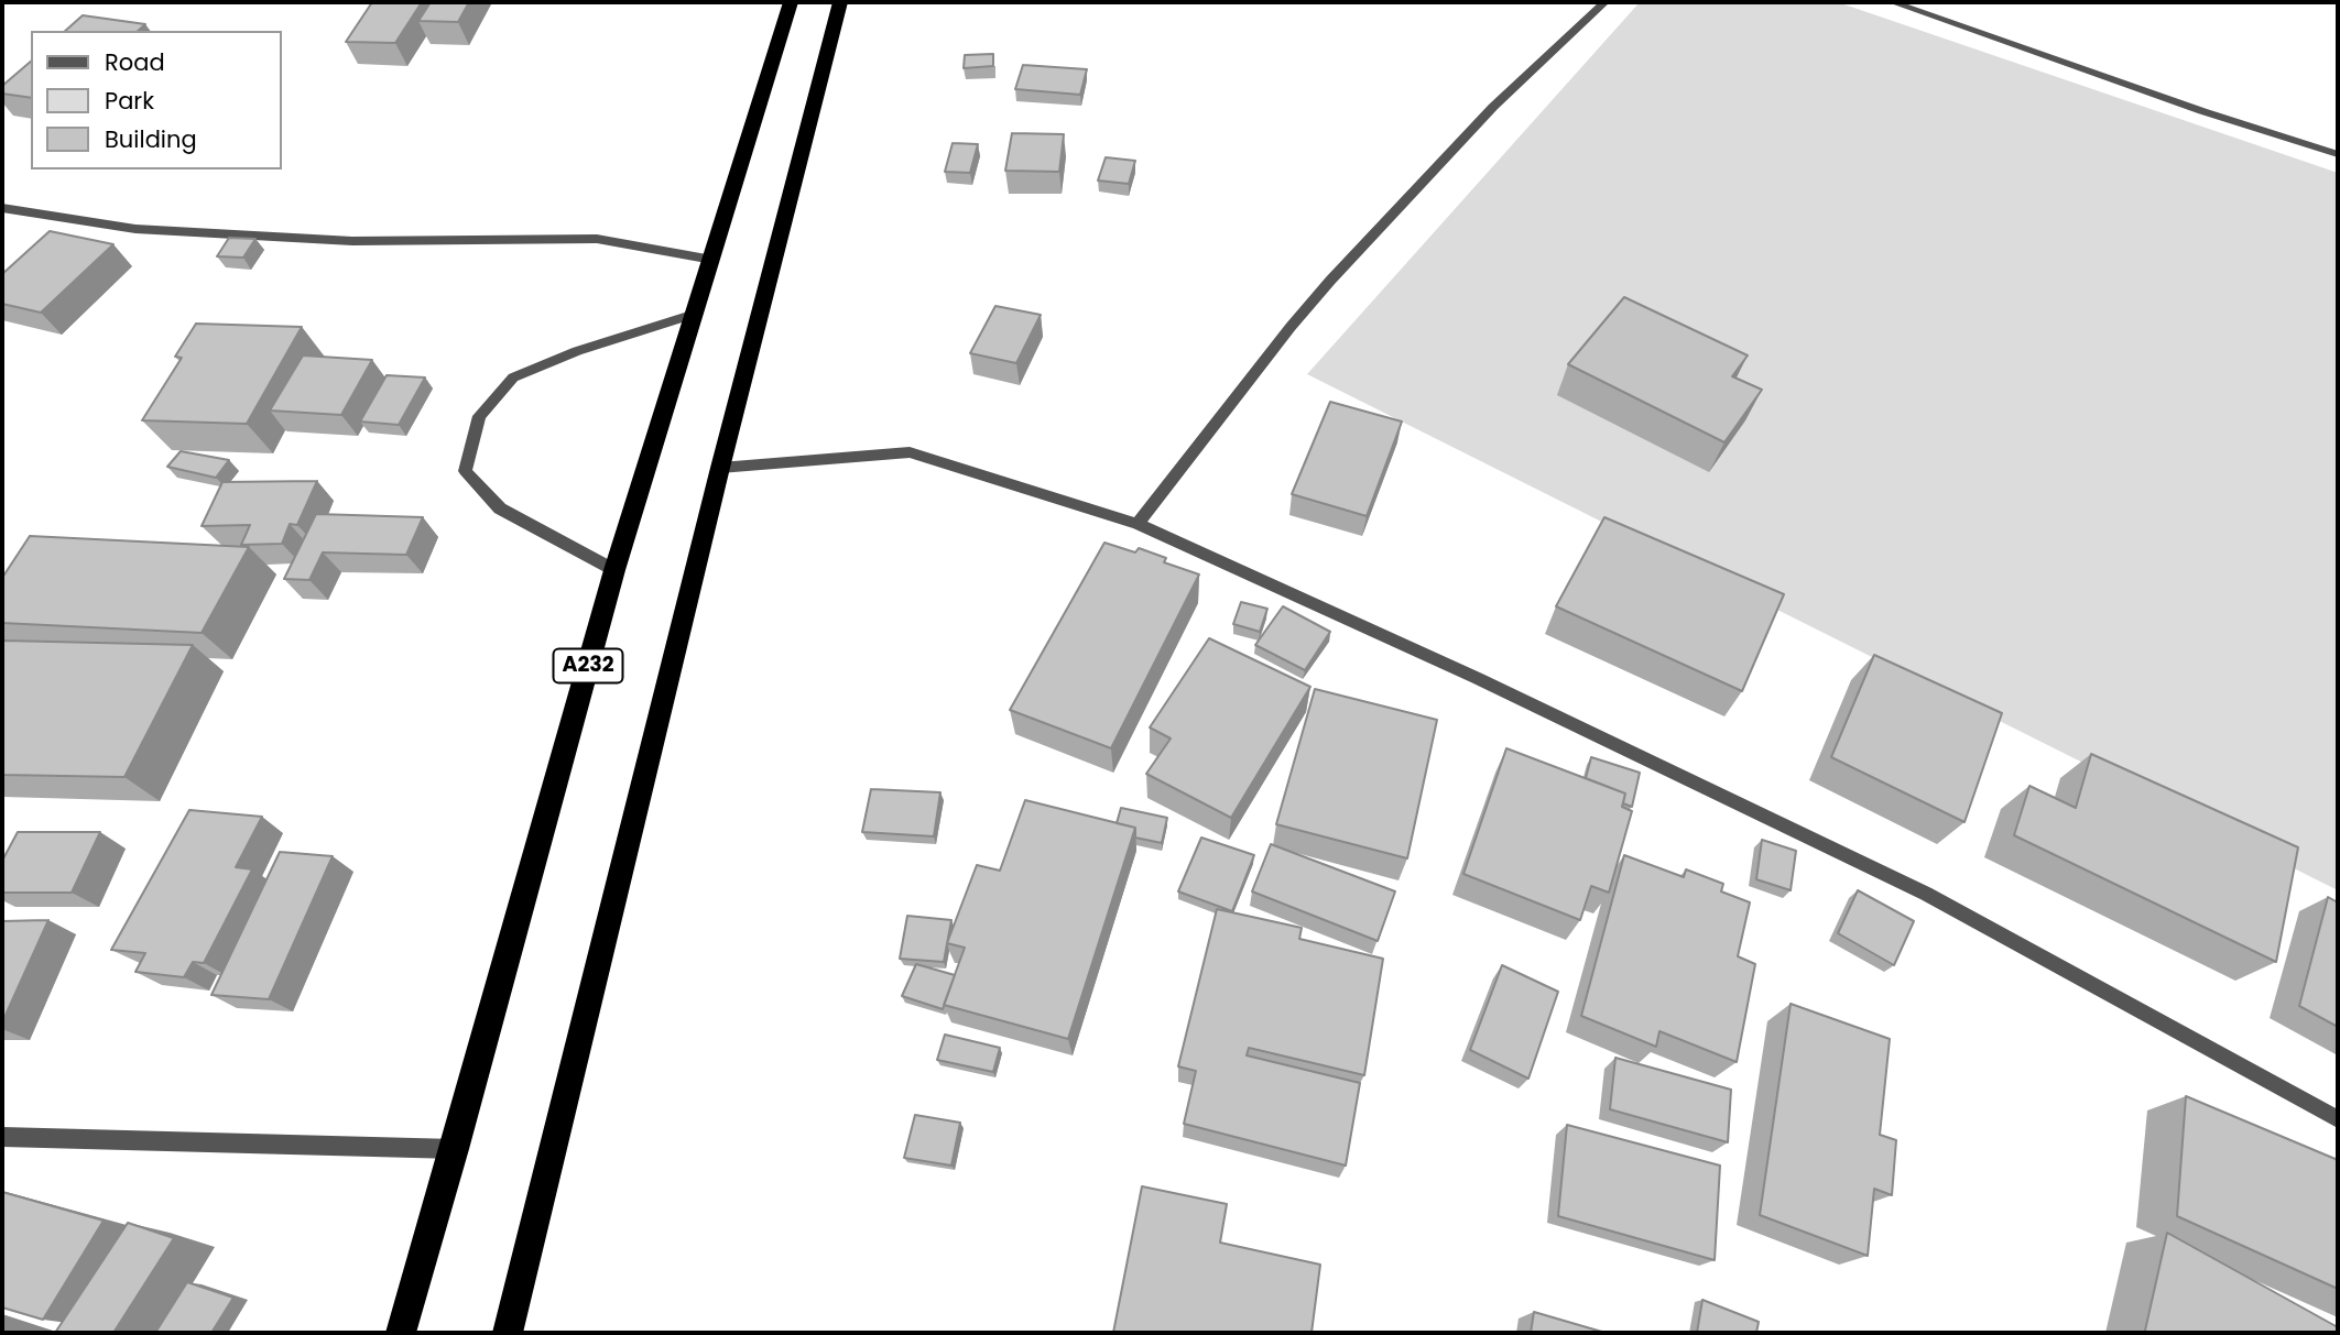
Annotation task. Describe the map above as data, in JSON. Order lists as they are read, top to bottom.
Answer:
{
  "streets": {
    "highway": ["A232"]
  },
  "legend": ["Road", "Park", "Building"]
}
